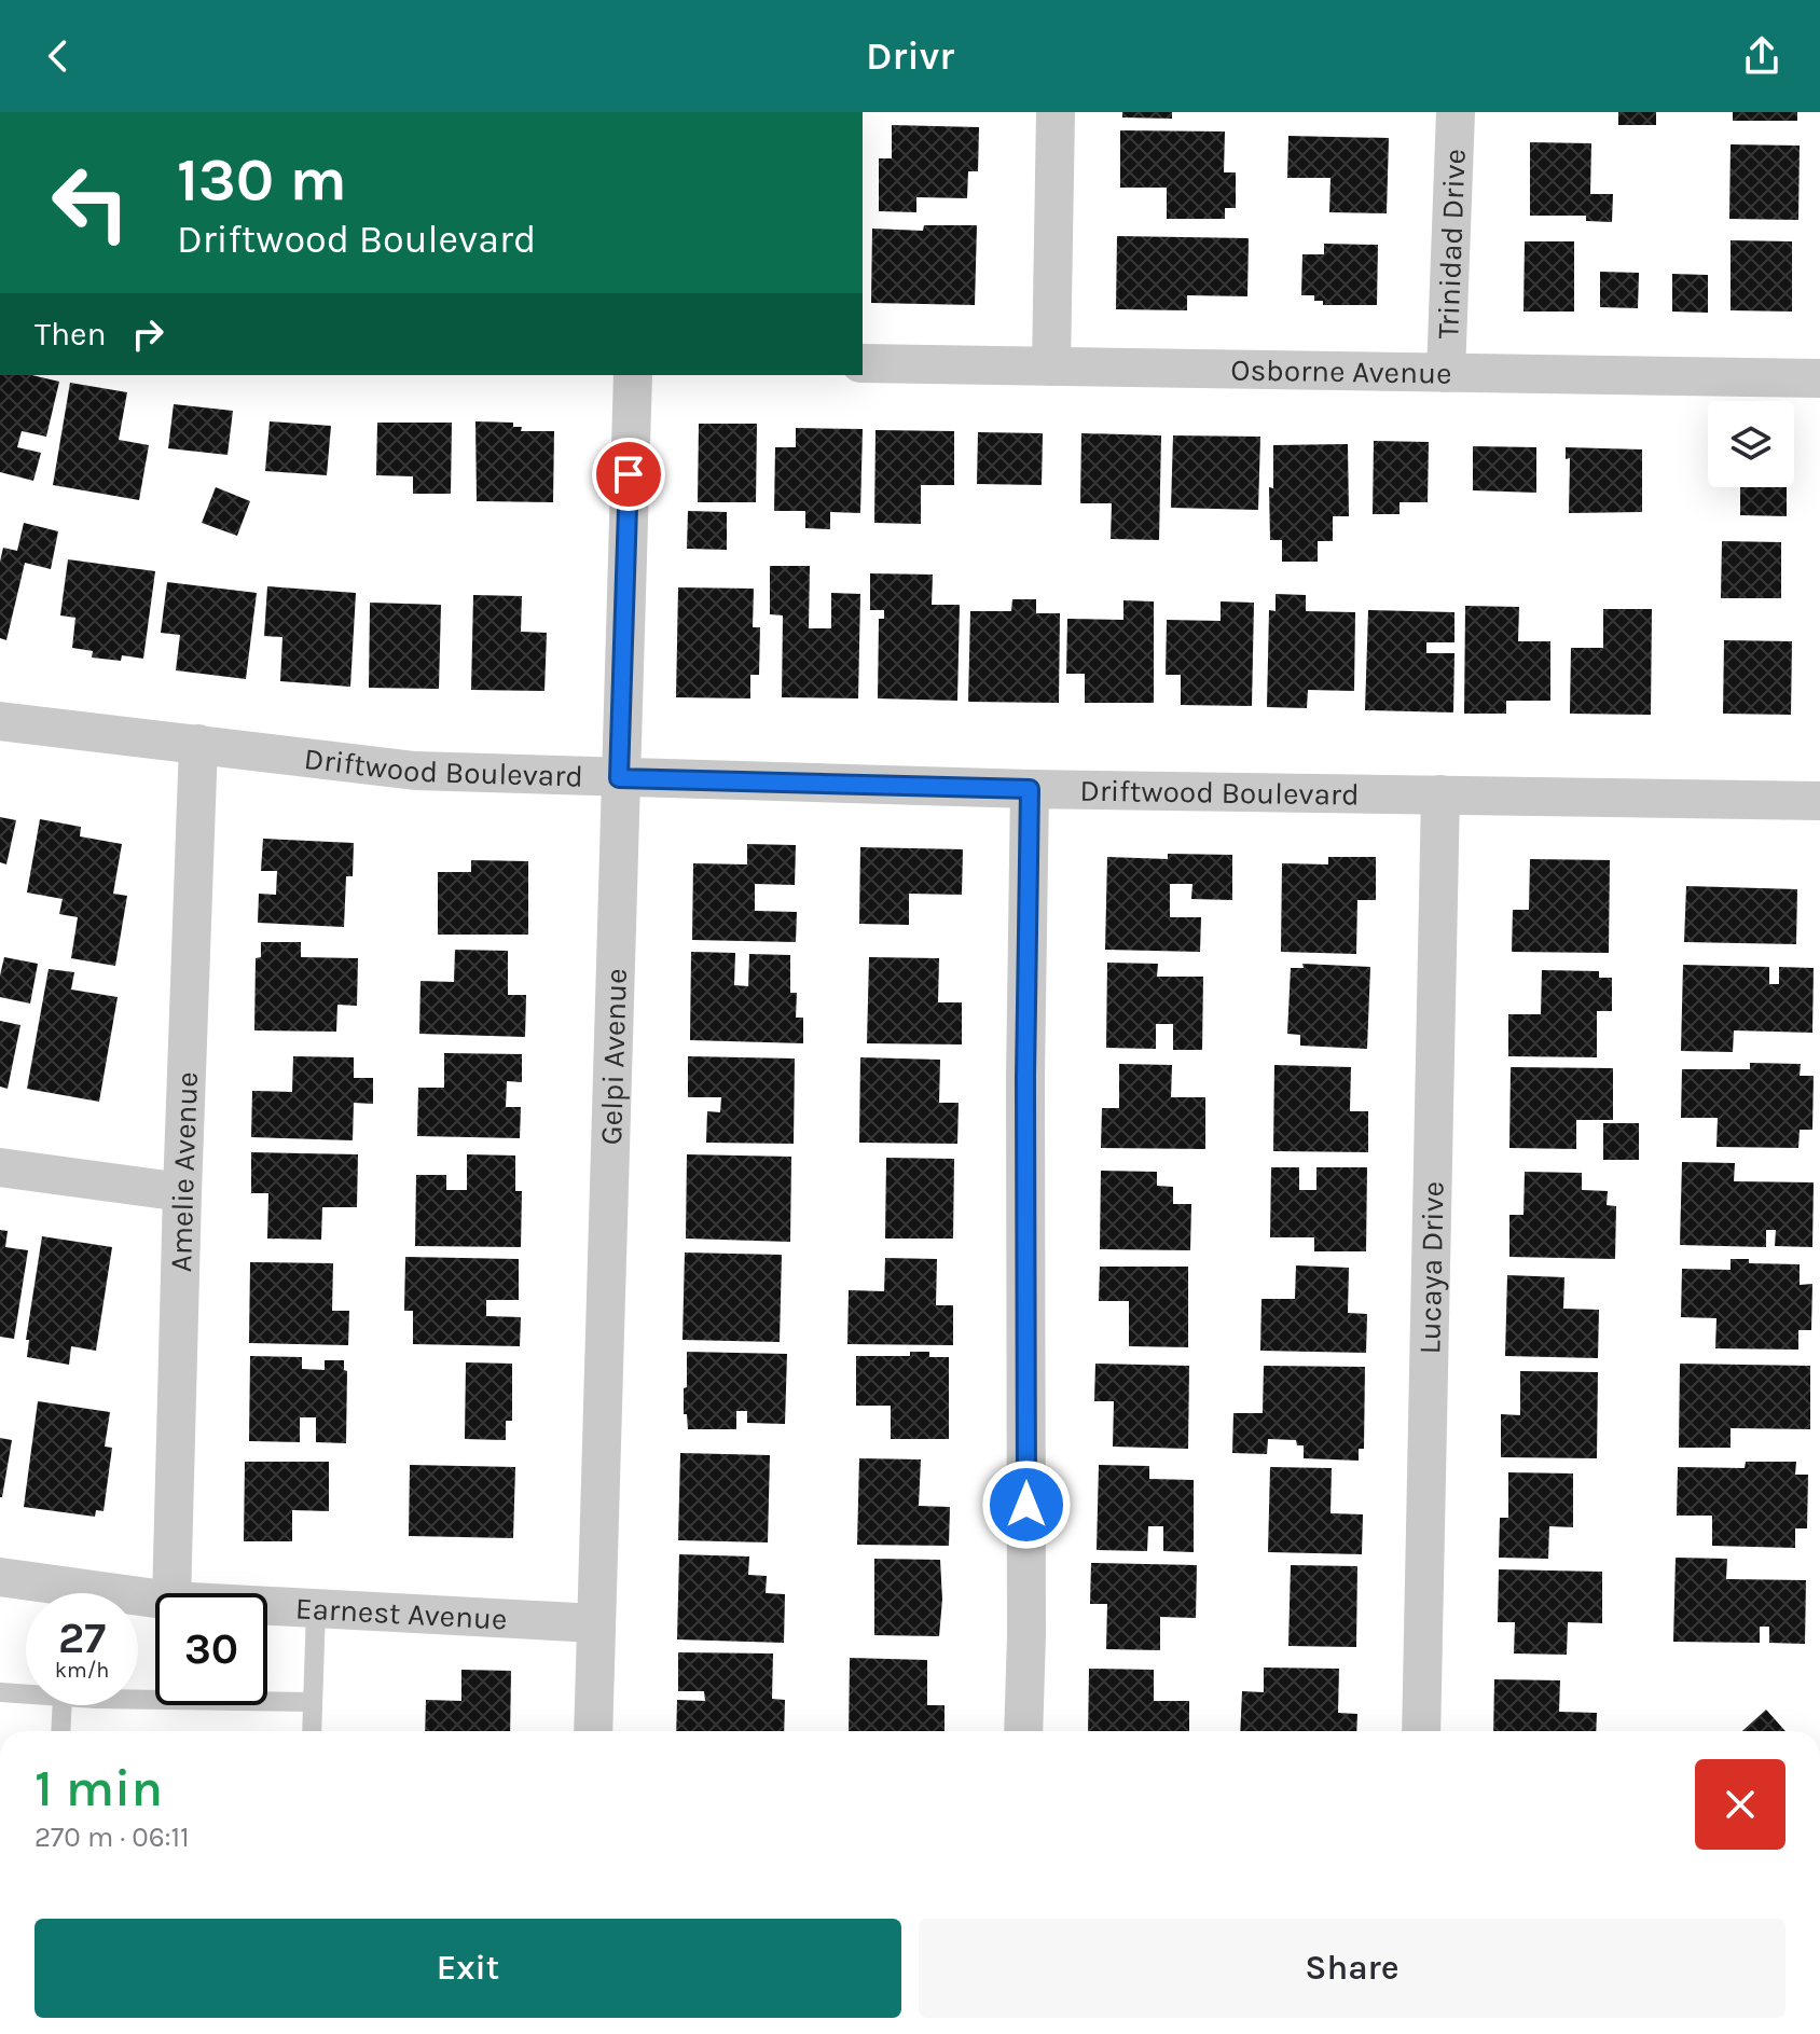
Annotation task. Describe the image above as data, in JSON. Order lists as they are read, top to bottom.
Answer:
{
  "streets": {
    "street": [
      "Trinidad Drive",
      "Osborne Avenue",
      "Driftwood Boulevard",
      "Gelpi Avenue",
      "Amelie Avenue",
      "Lucaya Drive",
      "Earnest Avenue"
    ]
  },
  "crossings": [
    ["Trinidad Drive", "Osborne Avenue"],
    ["Driftwood Boulevard", "Gelpi Avenue"],
    ["Driftwood Boulevard", "Amelie Avenue"],
    ["Driftwood Boulevard", "Lucaya Drive"],
    ["Gelpi Avenue", "Earnest Avenue"]
  ],
  "page": {
    "header": "Drivr",
    "turn": ["130 m", "Driftwood Boulevard"],
    "then": "Then",
    "speed": "27 km/h",
    "limit": "30",
    "heading": ["1 min", "270 m · 06:11"],
    "buttons": ["Exit", "Share"]
  }
}
